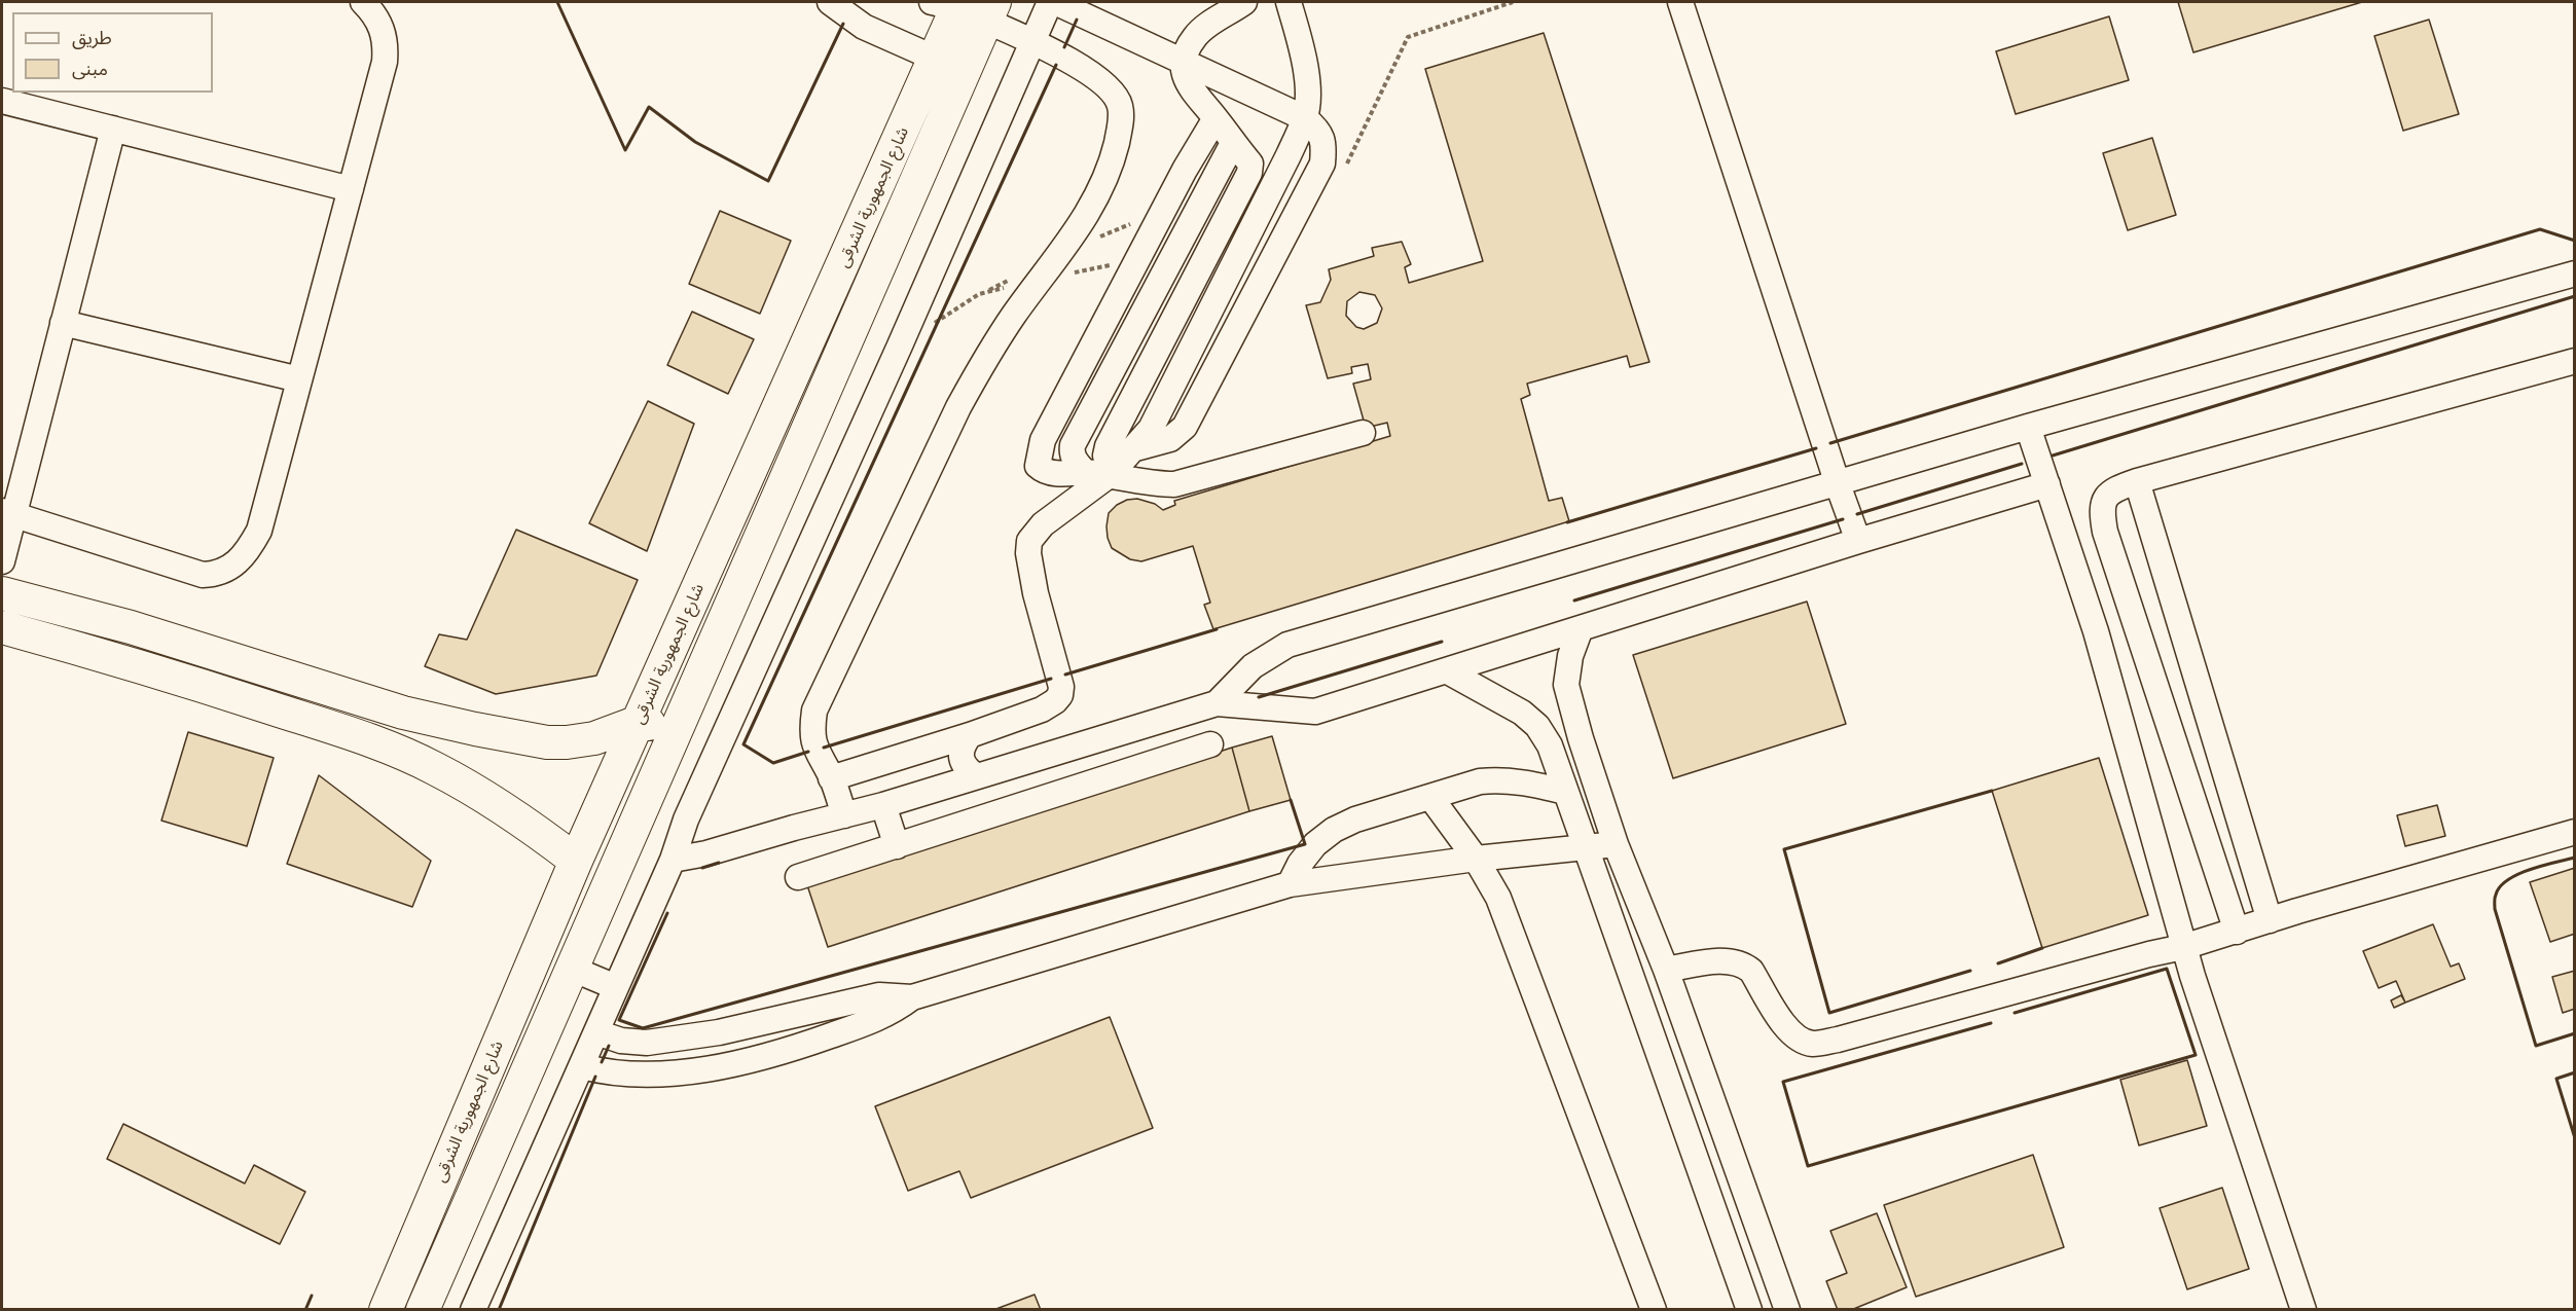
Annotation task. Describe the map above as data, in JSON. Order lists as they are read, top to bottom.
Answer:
{
  "streets": {
    "main road": ["شارع الجمهورية الشرقى"]
  },
  "legend": ["طريق", "مبنى"]
}
